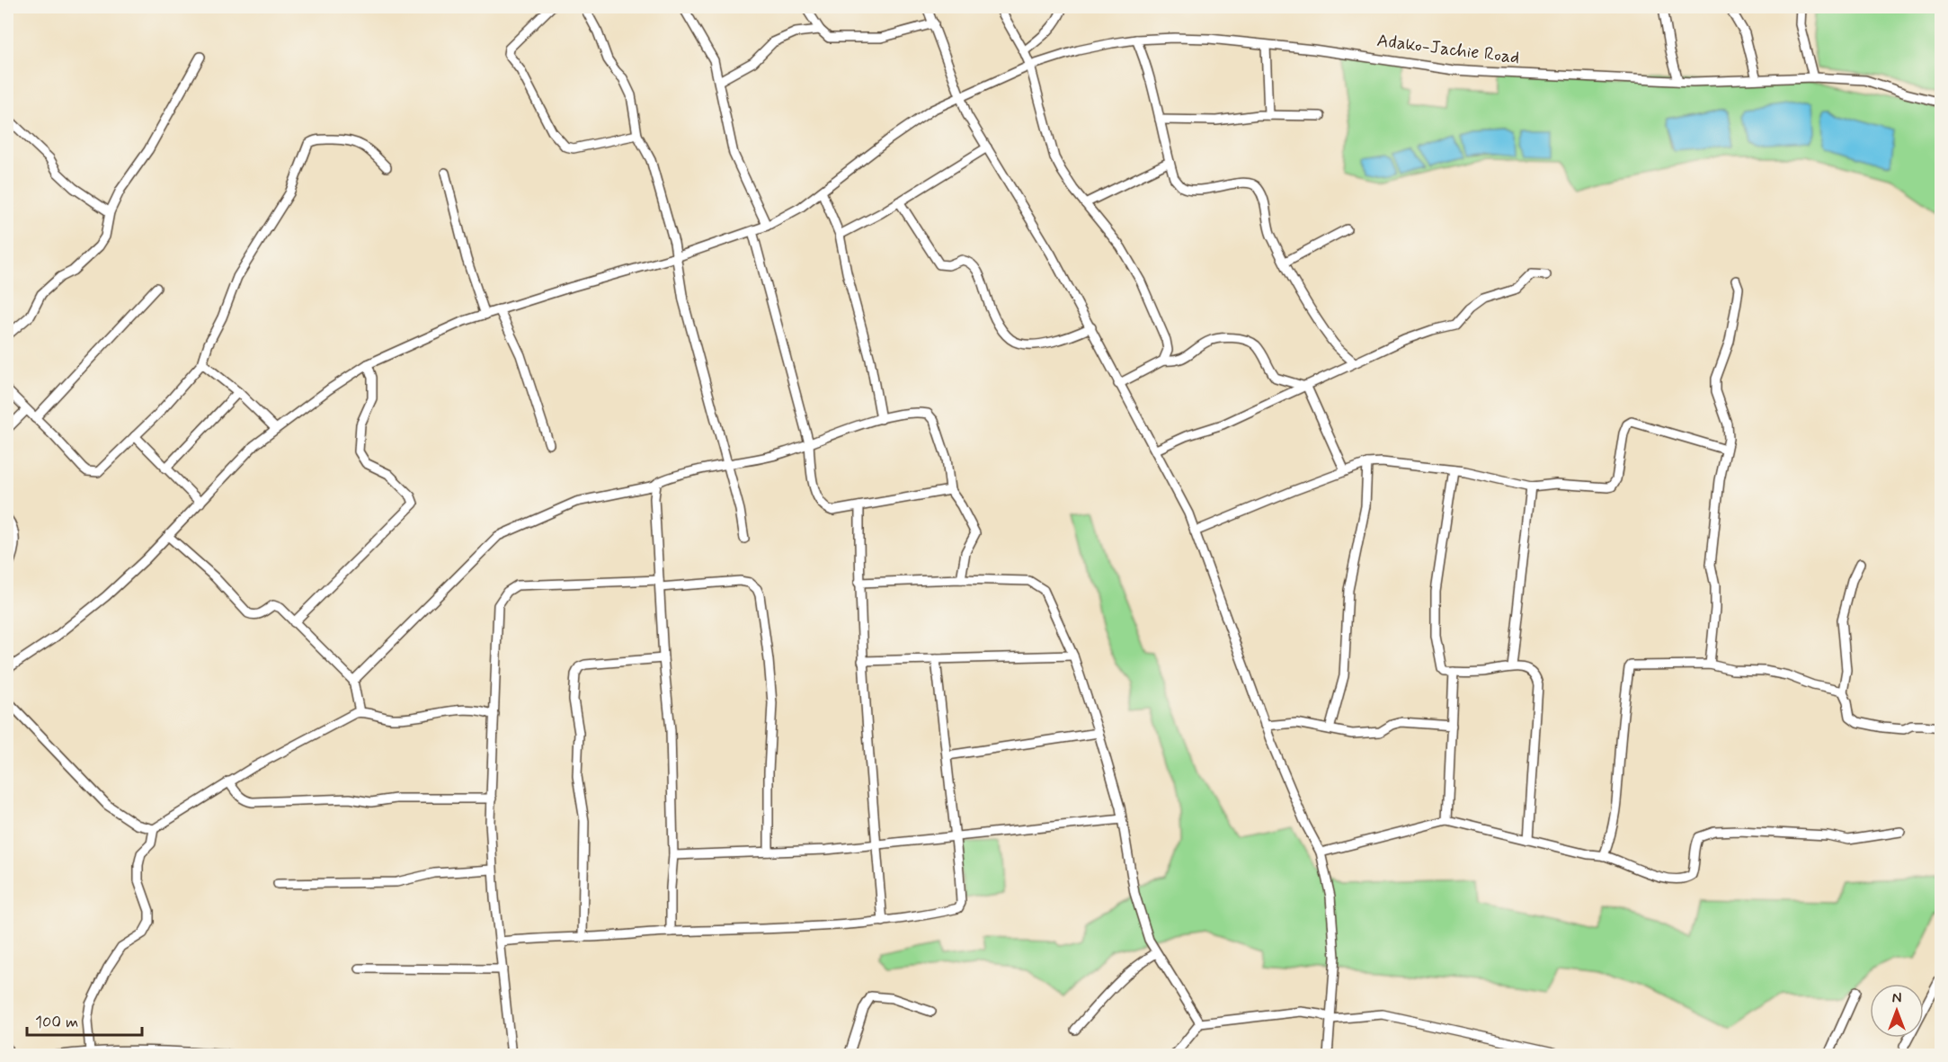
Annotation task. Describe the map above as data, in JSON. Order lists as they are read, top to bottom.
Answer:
{
  "streets": {
    "street": ["Adako-Jachie Road"]
  },
  "scale_bar": "100 m",
  "north": "top"
}
